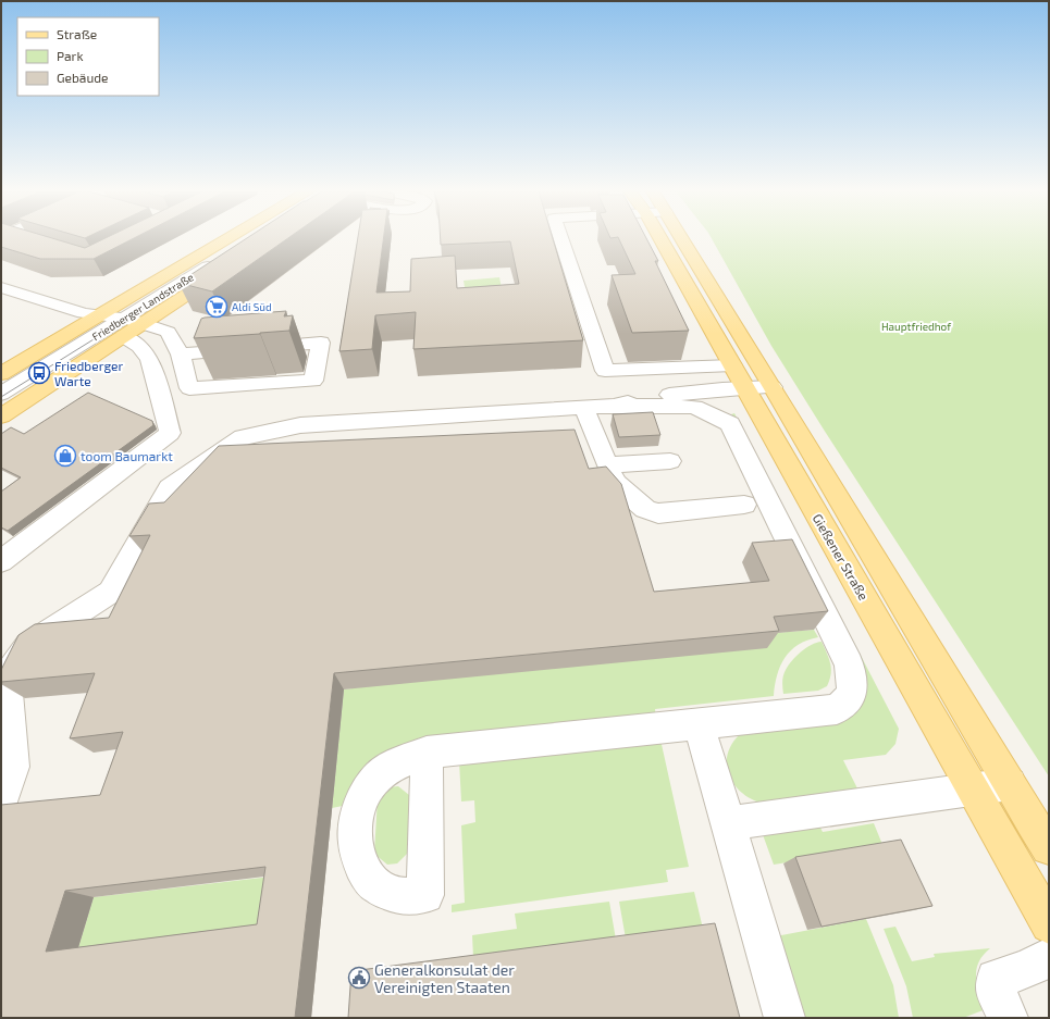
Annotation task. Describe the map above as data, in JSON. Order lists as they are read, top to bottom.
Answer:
{
  "streets": {
    "main road": ["Friedberger Landstraße", "Gießener Straße"]
  },
  "parks": ["Hauptfriedhof"],
  "places": {
    "supermarket": ["Aldi Süd"],
    "bus stop": ["Friedberger Warte"],
    "shop": ["toom Baumarkt"],
    "public building": ["Generalkonsulat der Vereinigten Staaten"]
  },
  "legend": ["Straße", "Park", "Gebäude"]
}
